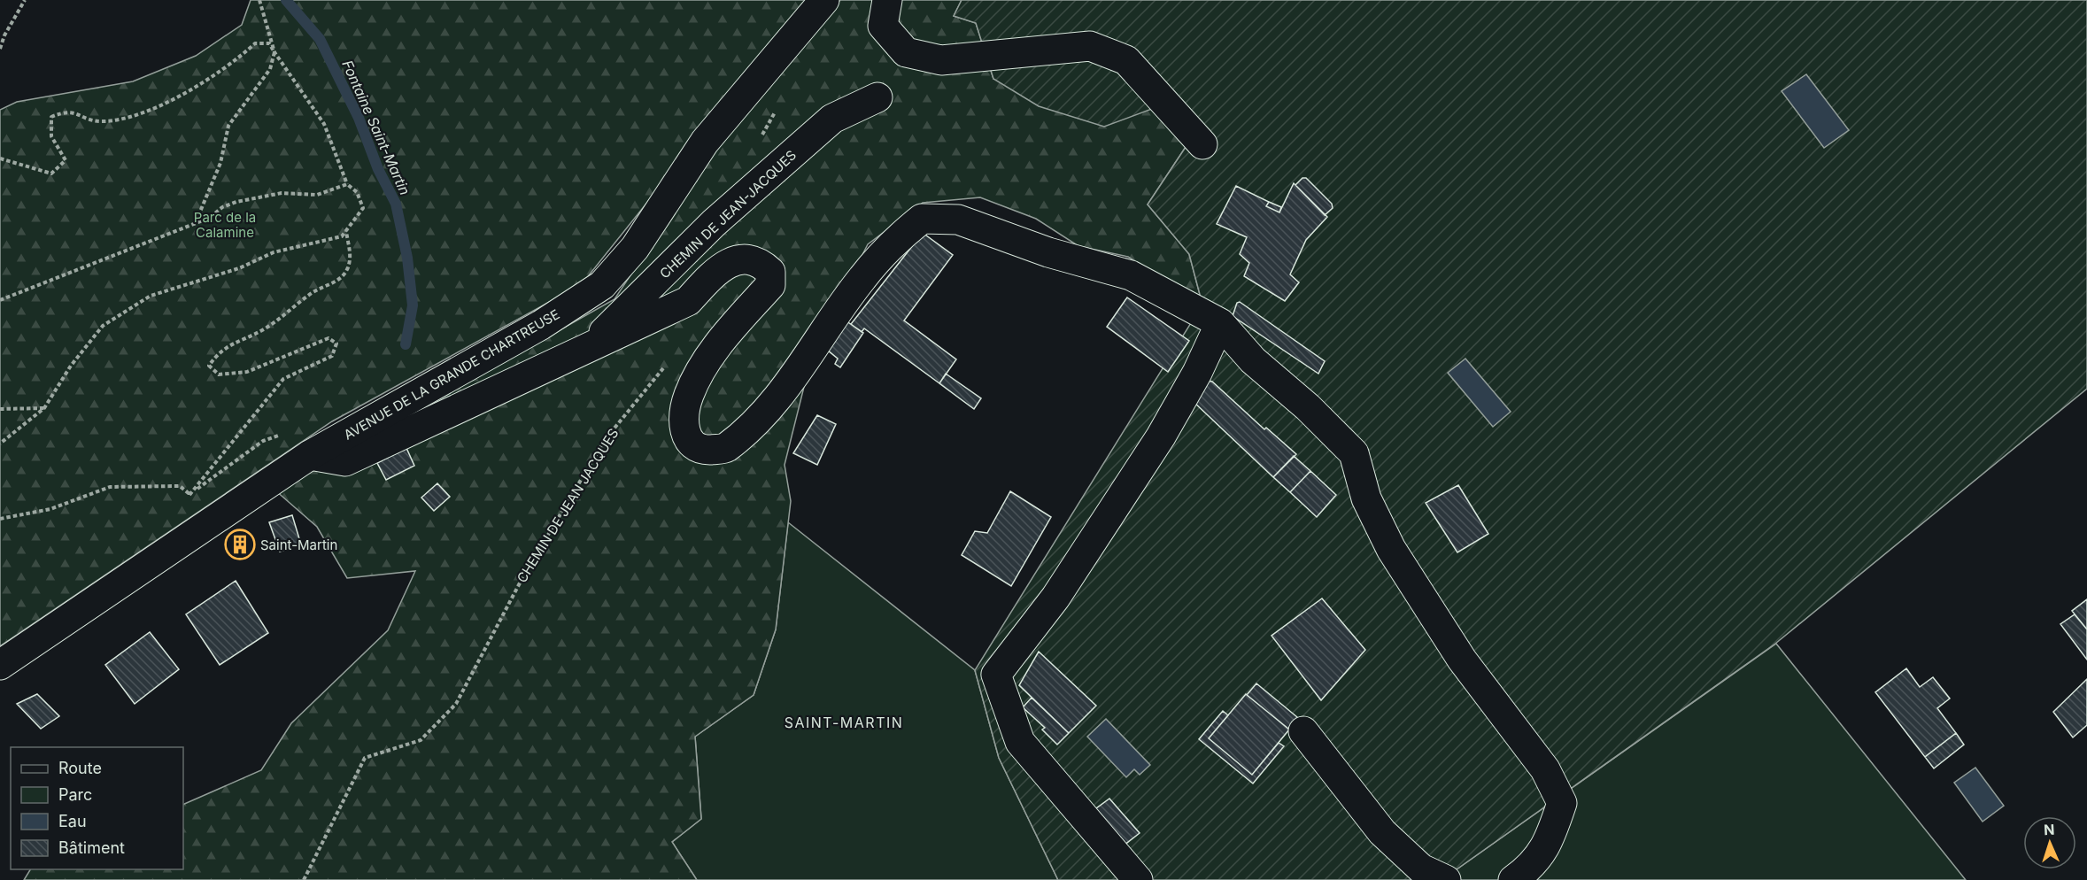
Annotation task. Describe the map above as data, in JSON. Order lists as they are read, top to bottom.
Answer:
{
  "streets": {
    "street": ["CHEMIN DE JEAN-JACQUES", "AVENUE DE LA GRANDE CHARTREUSE"],
    "path": ["CHEMIN DE JEAN JACQUES"]
  },
  "districts": ["SAINT-MARTIN"],
  "water": ["Fontaine Saint-Martin"],
  "parks": ["Parc de la Calamine"],
  "places": {
    "building": ["Saint-Martin"]
  },
  "legend": [
    "Route",
    "Parc",
    "Eau",
    "Bâtiment"
  ],
  "north": "top"
}
